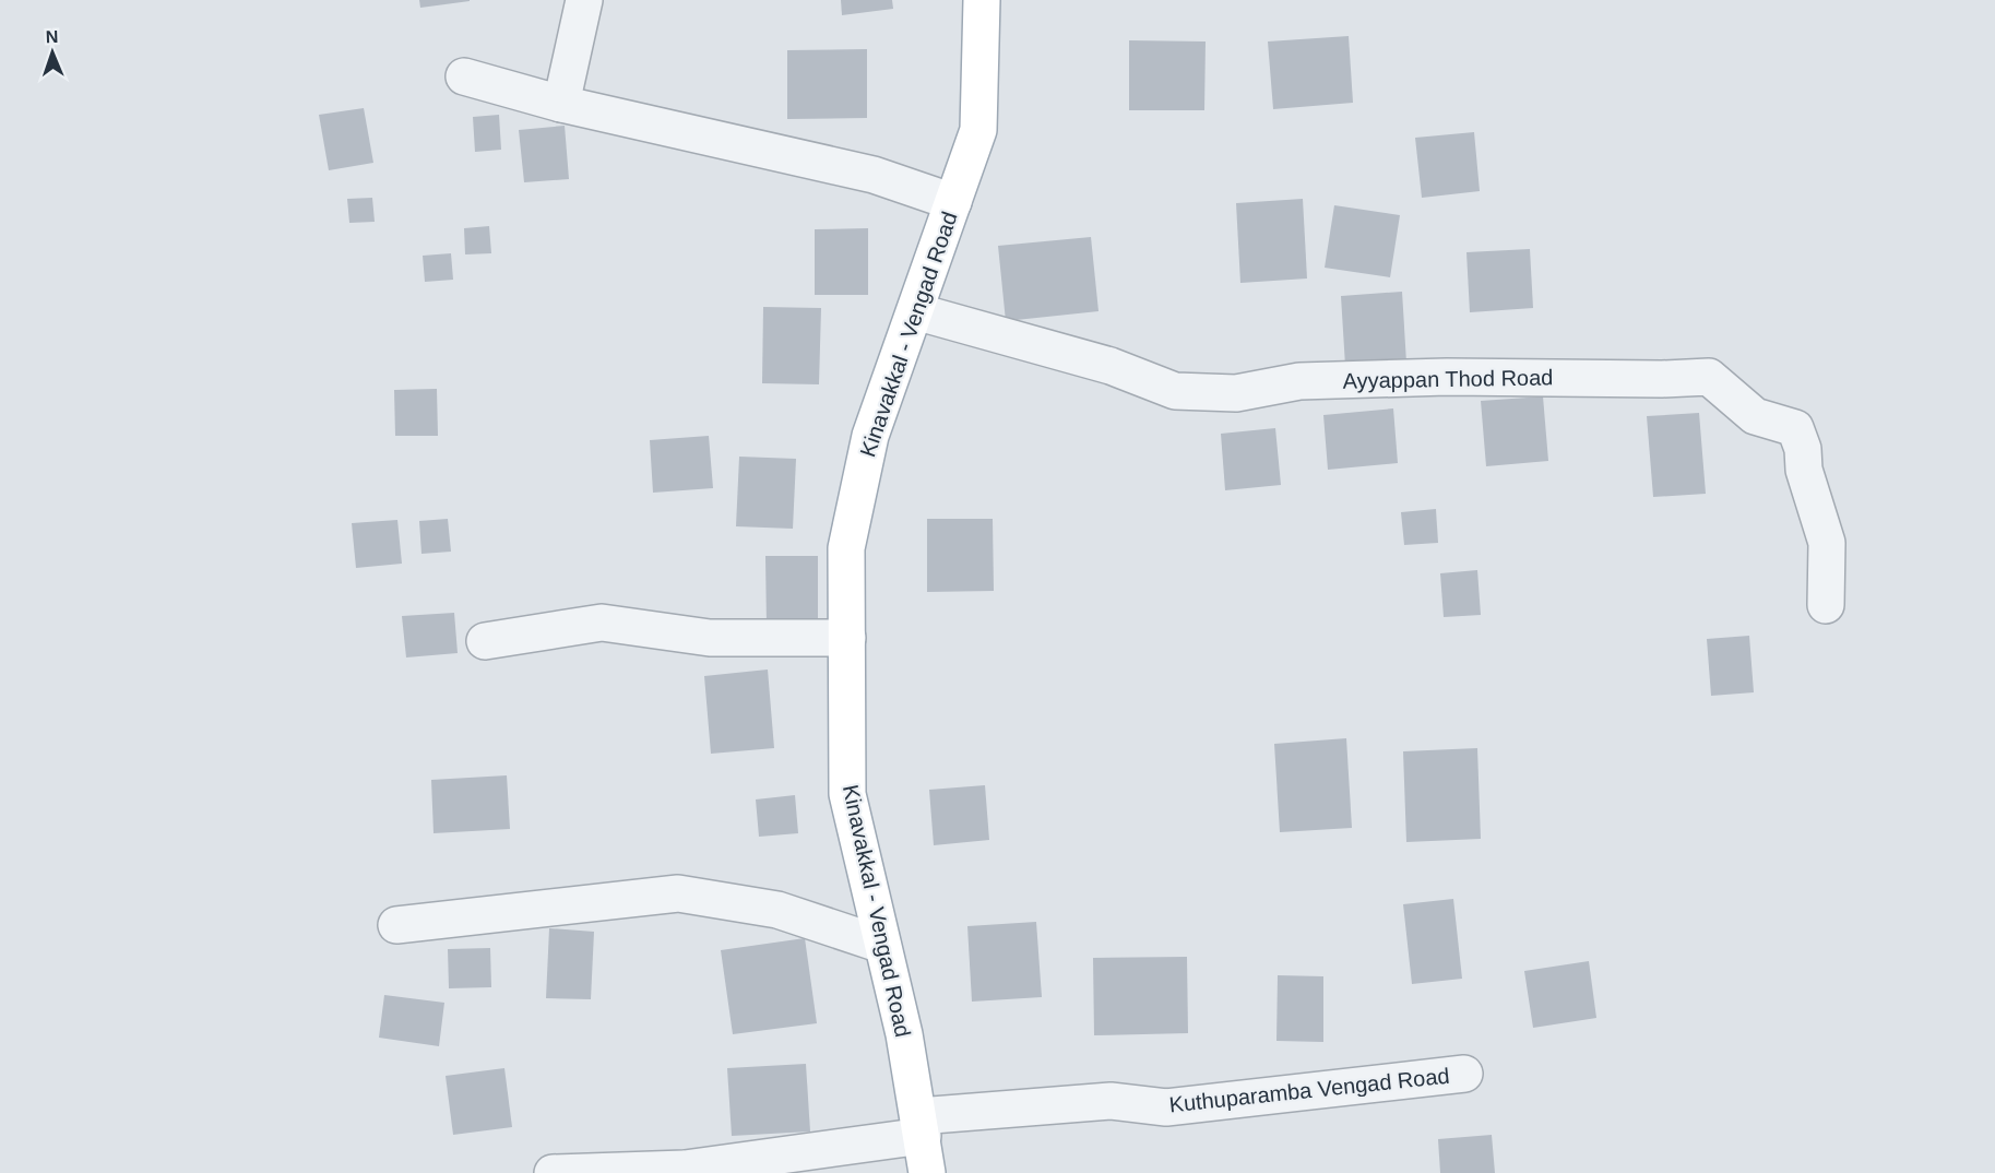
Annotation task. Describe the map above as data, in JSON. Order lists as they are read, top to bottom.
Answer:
{
  "streets": {
    "main road": ["Kinavakkal - Vengad Road"],
    "street": ["Ayyappan Thod Road", "Kuthuparamba Vengad Road"]
  },
  "crossings": [
    ["Kinavakkal - Vengad Road", "Ayyappan Thod Road"],
    ["Kinavakkal - Vengad Road", "Kuthuparamba Vengad Road"]
  ],
  "north": "top"
}
